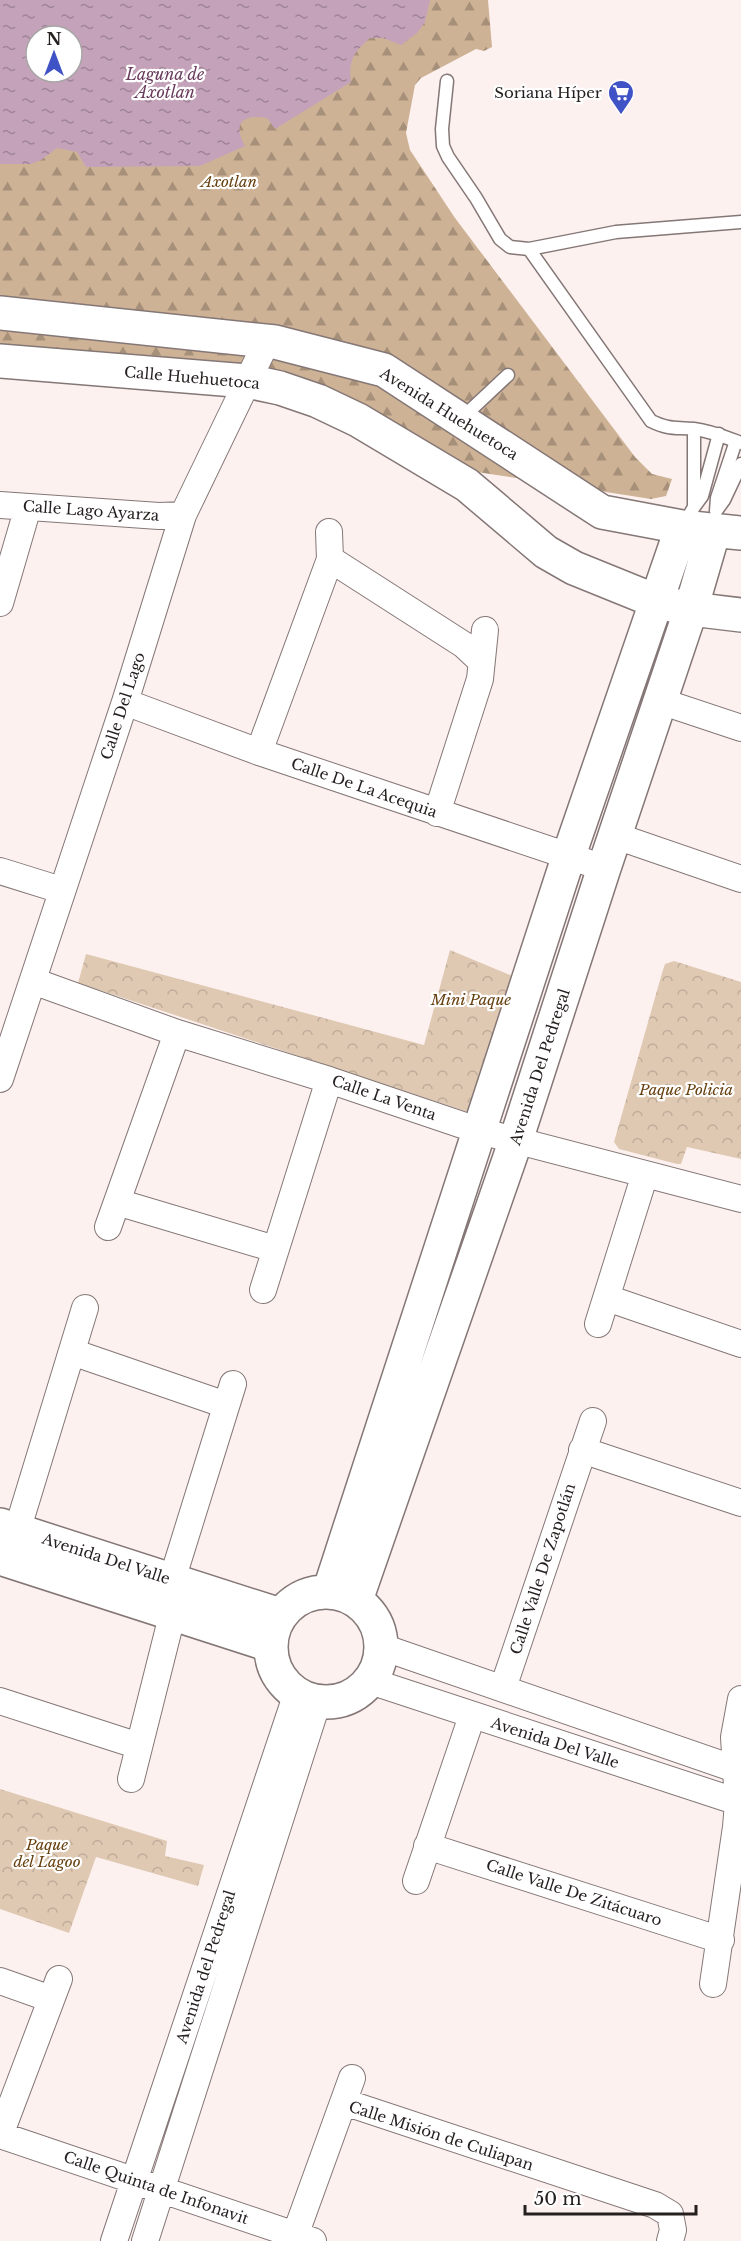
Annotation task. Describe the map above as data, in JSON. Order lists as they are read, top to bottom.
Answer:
{
  "streets": {
    "street": [
      "Calle Huehuetoca",
      "Avenida Huehuetoca",
      "Calle Lago Ayarza",
      "Calle Del Lago",
      "Calle De La Acequia",
      "Avenida Del Pedregal",
      "Calle La Venta",
      "Avenida Del Valle",
      "Calle Valle De Zapotlán",
      "Calle Valle De Zitácuaro",
      "Avenida del Pedregal",
      "Calle Misión de Culiapan",
      "Calle Quinta de Infonavit"
    ]
  },
  "crossings": [
    ["Calle Huehuetoca", "Calle Del Lago"],
    ["Avenida Huehuetoca", "Calle Del Lago"],
    ["Avenida Huehuetoca", "Avenida Del Pedregal"],
    ["Calle Lago Ayarza", "Calle Del Lago"],
    ["Calle Del Lago", "Calle De La Acequia"],
    ["Calle Del Lago", "Calle La Venta"],
    ["Calle De La Acequia", "Avenida Del Pedregal"],
    ["Avenida Del Pedregal", "Calle La Venta"],
    ["Avenida Del Pedregal", "Avenida Del Valle"],
    ["Avenida Del Pedregal", "Avenida del Pedregal"],
    ["Avenida Del Valle", "Avenida del Pedregal"],
    ["Avenida del Pedregal", "Calle Quinta de Infonavit"],
    ["Calle Misión de Culiapan", "Calle Quinta de Infonavit"]
  ],
  "water": ["Laguna de Axotlan"],
  "parks": [
    "Axotlan",
    "Mini Paque",
    "Paque Policia",
    "Paque del Lagoo"
  ],
  "places": {
    "supermarket": ["Soriana Híper"]
  },
  "scale_bar": "50 m",
  "north": "top"
}
